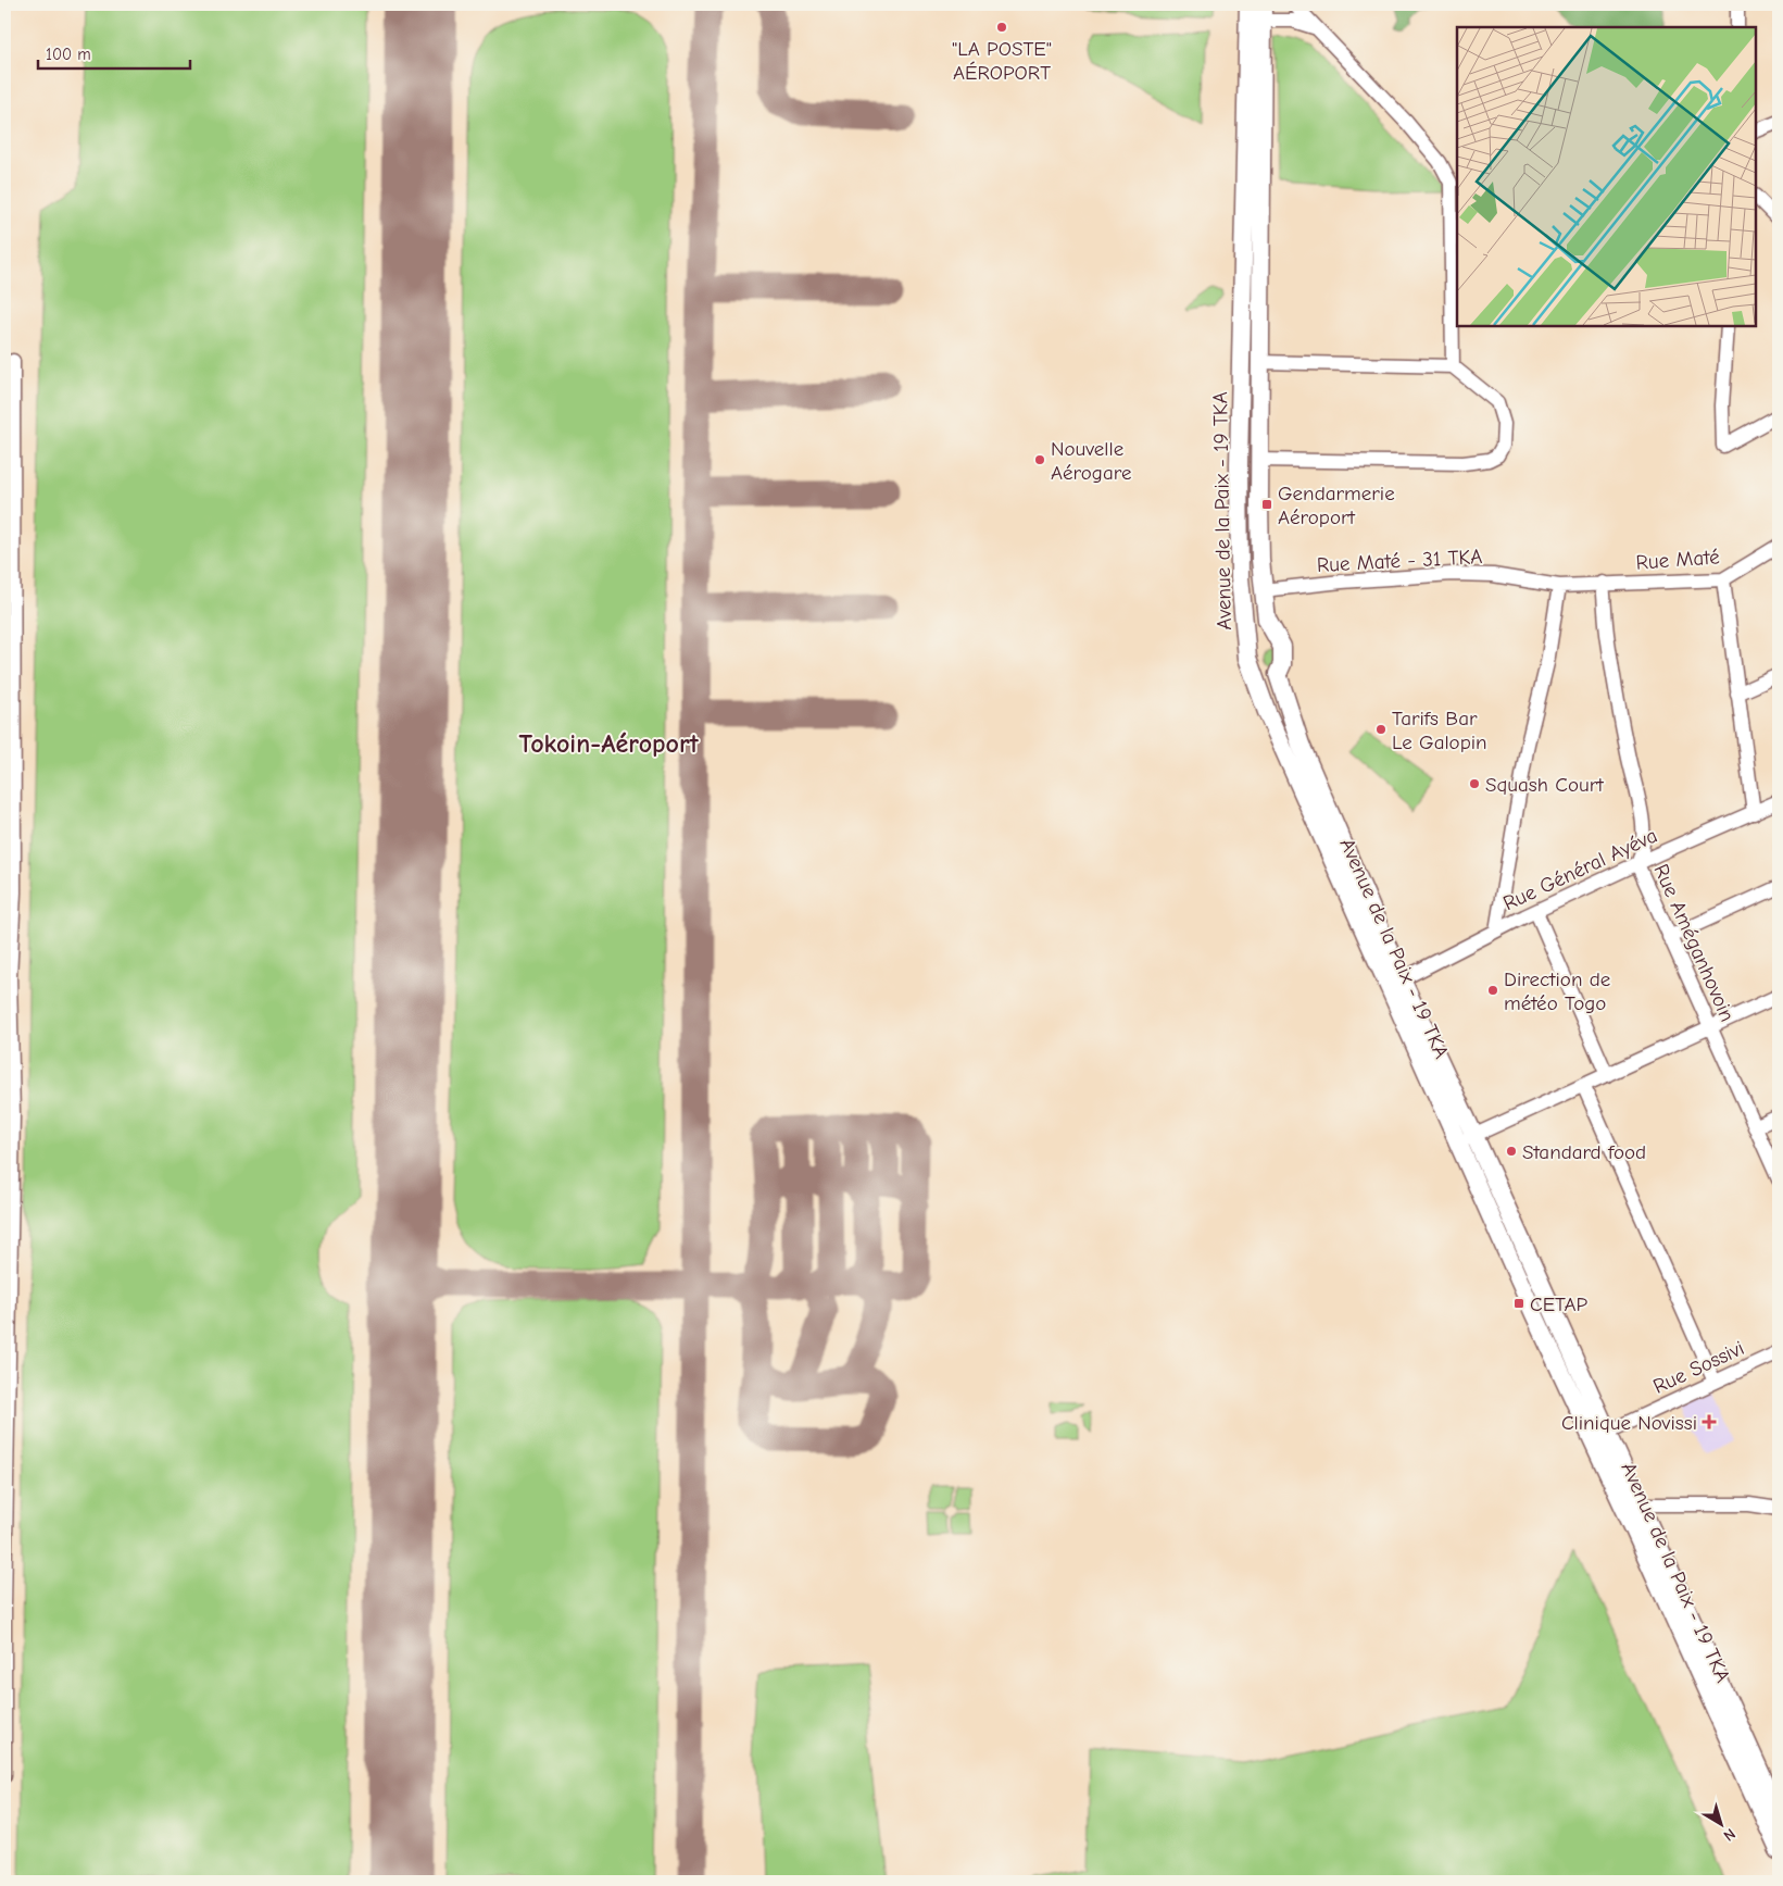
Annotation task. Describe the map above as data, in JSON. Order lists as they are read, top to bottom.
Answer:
{
  "streets": {
    "main road": ["Avenue de la Paix - 19 TKA"],
    "street": [
      "Rue Maté",
      "Rue Maté - 31 TKA",
      "Rue Général Ayéva",
      "Rue Améganhovoin",
      "Rue Sossivi"
    ]
  },
  "crossings": [
    ["Avenue de la Paix - 19 TKA", "Rue Maté - 31 TKA"],
    ["Avenue de la Paix - 19 TKA", "Rue Général Ayéva"],
    ["Avenue de la Paix - 19 TKA", "Rue Sossivi"],
    ["Rue Maté", "Rue Maté - 31 TKA"],
    ["Rue Maté", "Rue Améganhovoin"],
    ["Rue Maté - 31 TKA", "Rue Améganhovoin"],
    ["Rue Général Ayéva", "Rue Améganhovoin"]
  ],
  "districts": ["Tokoin-Aéroport"],
  "places": {
    "other": [
      "\"LA POSTE\" AÉROPORT",
      "Nouvelle Aérogare",
      "Tarifs Bar Le Galopin",
      "Squash Court",
      "Direction de météo Togo",
      "Standard food"
    ],
    "transit": ["Gendarmerie Aéroport", "CETAP"],
    "health": ["Clinique Novissi"]
  },
  "scale_bar": "100 m",
  "north": "bottom right"
}
